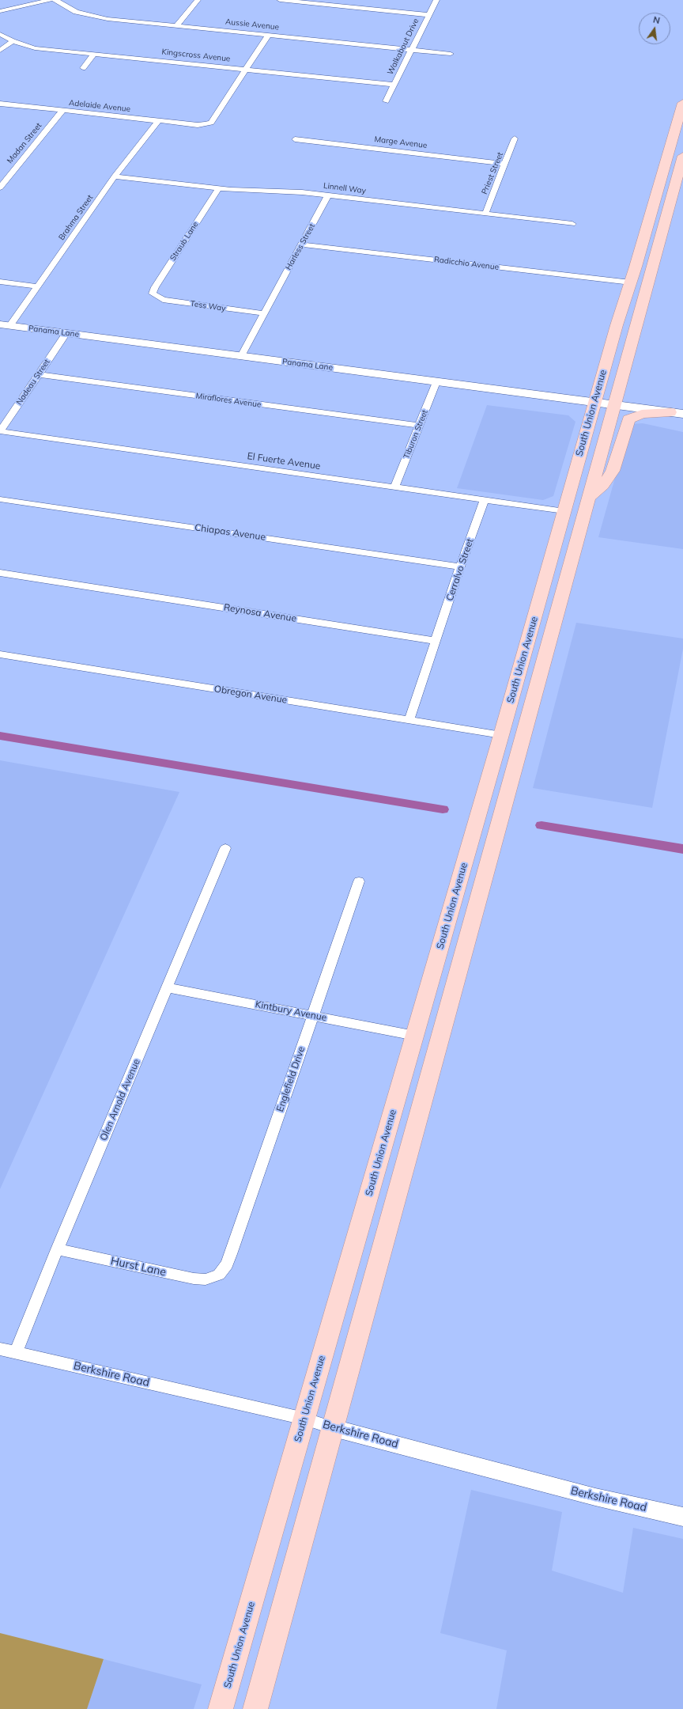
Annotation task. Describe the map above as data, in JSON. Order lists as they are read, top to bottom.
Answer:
{
  "streets": {
    "main road": ["Panama Lane", "South Union Avenue"],
    "street": [
      "Aussie Avenue",
      "Walkabout Drive",
      "Kingscross Avenue",
      "Adelaide Avenue",
      "Marge Avenue",
      "Madan Street",
      "Priest Street",
      "Linnell Way",
      "Brahma Street",
      "Straub Lane",
      "Harless Street",
      "Radicchio Avenue",
      "Tess Way",
      "Nadeau Street",
      "Miraflores Avenue",
      "Tiburon Street",
      "El Fuerte Avenue",
      "Chiapas Avenue",
      "Cerralvo Street",
      "Reynosa Avenue",
      "Obregon Avenue",
      "Kintbury Avenue",
      "Englefield Drive",
      "Olen Arnold Avenue",
      "Hurst Lane",
      "Berkshire Road"
    ]
  },
  "crossings": [
    ["Aussie Avenue", "Walkabout Drive"],
    ["Walkabout Drive", "Kingscross Avenue"],
    ["Kingscross Avenue", "Adelaide Avenue"],
    ["Adelaide Avenue", "Madan Street"],
    ["Adelaide Avenue", "Brahma Street"],
    ["Marge Avenue", "Priest Street"],
    ["Priest Street", "Linnell Way"],
    ["Linnell Way", "Brahma Street"],
    ["Linnell Way", "Straub Lane"],
    ["Linnell Way", "Harless Street"],
    ["Brahma Street", "Panama Lane"],
    ["Straub Lane", "Tess Way"],
    ["Harless Street", "Radicchio Avenue"],
    ["Harless Street", "Tess Way"],
    ["Radicchio Avenue", "South Union Avenue"],
    ["Panama Lane", "Nadeau Street"],
    ["Panama Lane", "South Union Avenue"],
    ["Panama Lane", "Tiburon Street"],
    ["Nadeau Street", "Miraflores Avenue"],
    ["Nadeau Street", "El Fuerte Avenue"],
    ["Miraflores Avenue", "Tiburon Street"],
    ["South Union Avenue", "El Fuerte Avenue"],
    ["South Union Avenue", "Obregon Avenue"],
    ["South Union Avenue", "Kintbury Avenue"],
    ["South Union Avenue", "Berkshire Road"],
    ["Tiburon Street", "El Fuerte Avenue"],
    ["El Fuerte Avenue", "Cerralvo Street"],
    ["Chiapas Avenue", "Cerralvo Street"],
    ["Cerralvo Street", "Reynosa Avenue"],
    ["Kintbury Avenue", "Englefield Drive"],
    ["Kintbury Avenue", "Olen Arnold Avenue"],
    ["Englefield Drive", "Hurst Lane"],
    ["Olen Arnold Avenue", "Hurst Lane"],
    ["Olen Arnold Avenue", "Berkshire Road"]
  ],
  "north": "top"
}
